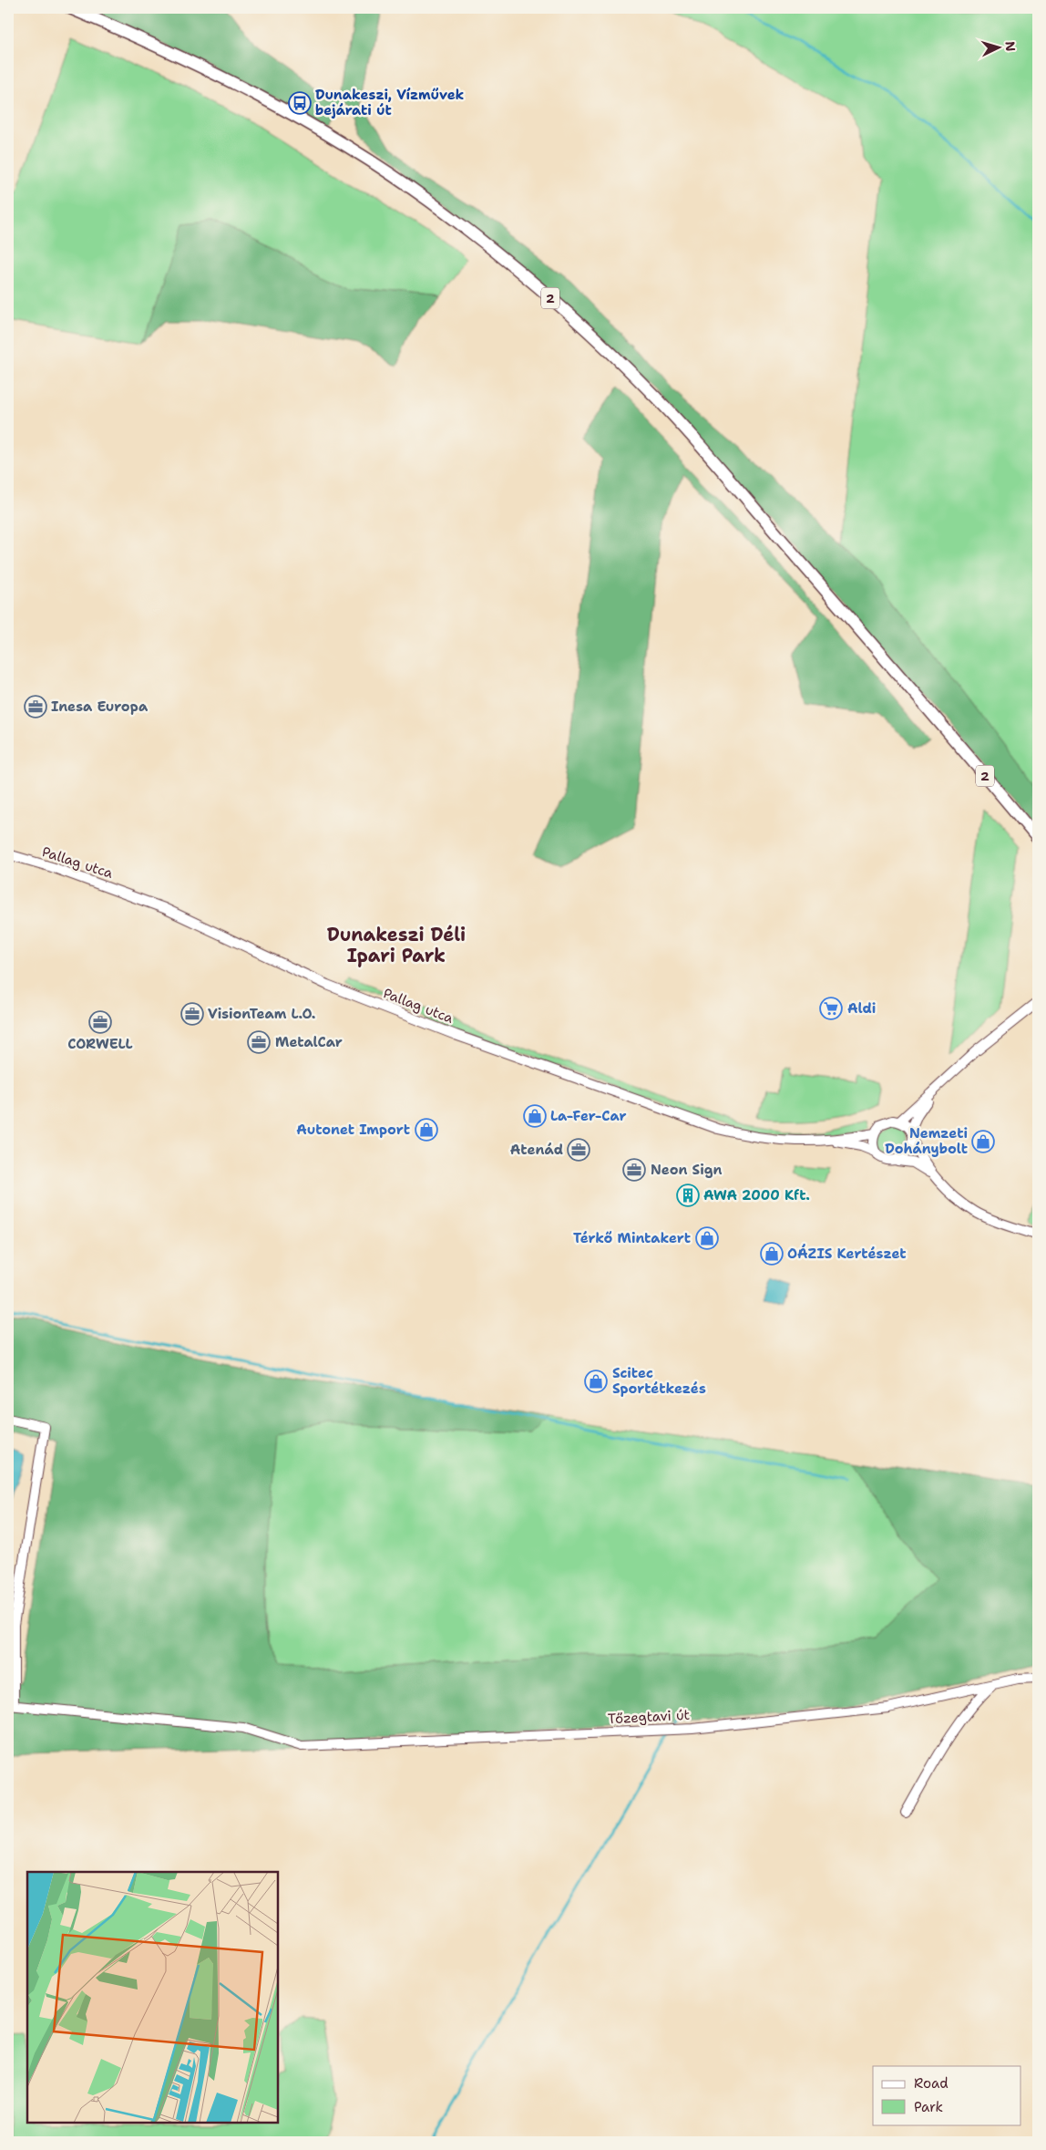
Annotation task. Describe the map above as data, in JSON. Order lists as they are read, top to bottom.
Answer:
{
  "streets": {
    "main road": ["2"],
    "street": ["Pallag utca", "Tőzegtavi út"]
  },
  "districts": ["Dunakeszi Déli Ipari Park"],
  "places": {
    "bus stop": ["Dunakeszi, Vízművek bejárati út"],
    "office": [
      "Inesa Europa",
      "VisionTeam L.O.",
      "CORWELL",
      "MetalCar",
      "Atenád",
      "Neon Sign"
    ],
    "supermarket": ["Aldi"],
    "shop": [
      "La-Fer-Car",
      "Autonet Import",
      "Nemzeti Dohánybolt",
      "Térkő Mintakert",
      "OÁZIS Kertészet",
      "Scitec Sportétkezés"
    ],
    "building": ["AWA 2000 Kft."]
  },
  "legend": ["Road", "Park"],
  "north": "right"
}
